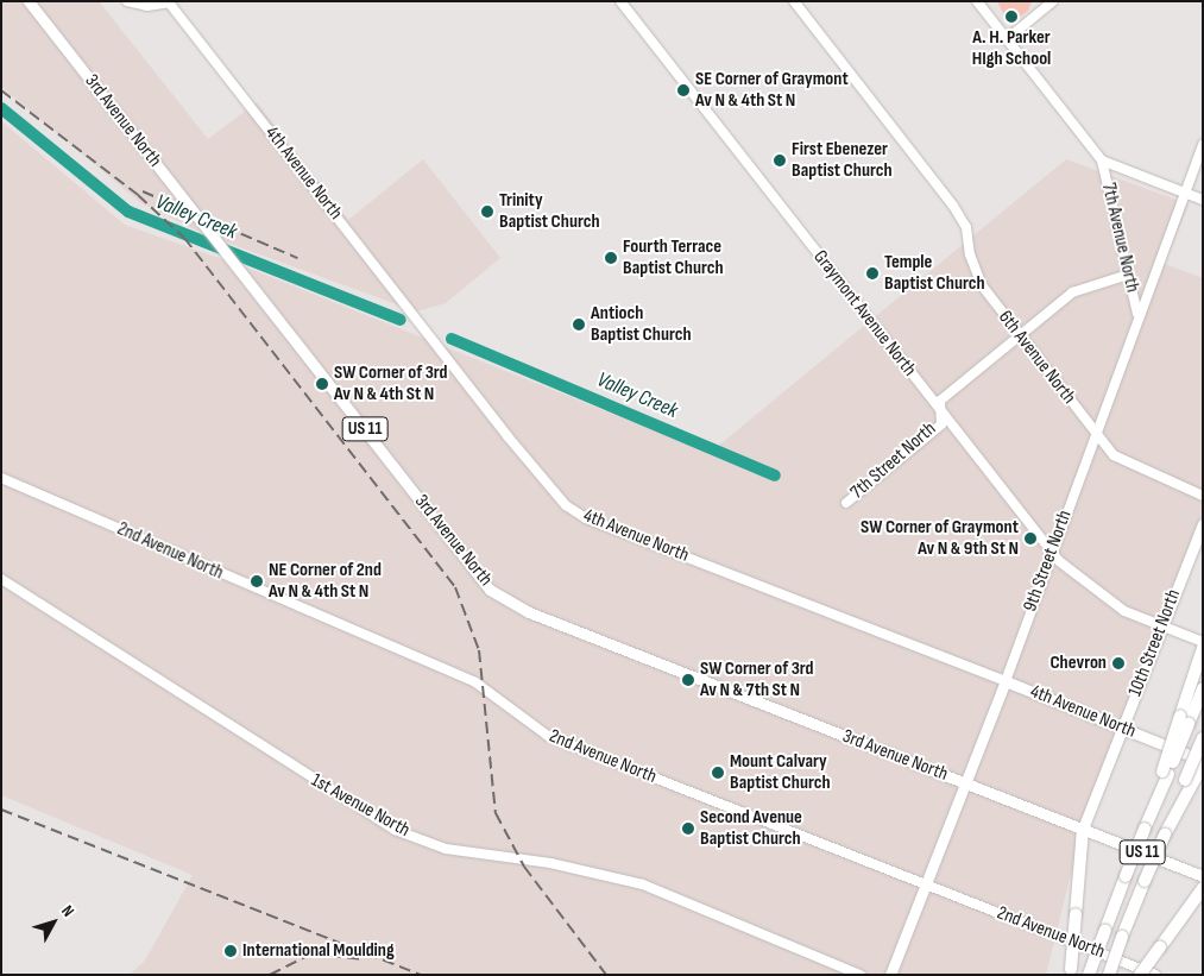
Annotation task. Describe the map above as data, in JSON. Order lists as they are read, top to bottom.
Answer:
{
  "streets": {
    "main road": [
      "3rd Avenue North",
      "4th Avenue North",
      "US 11",
      "9th Street North",
      "10th Street North"
    ],
    "street": [
      "7th Avenue North",
      "Graymont Avenue North",
      "6th Avenue North",
      "7th Street North",
      "2nd Avenue North",
      "1st Avenue North"
    ]
  },
  "crossings": [
    ["3rd Avenue North", "9th Street North"],
    ["3rd Avenue North", "10th Street North"],
    ["4th Avenue North", "9th Street North"],
    ["4th Avenue North", "10th Street North"],
    ["7th Avenue North", "7th Street North"],
    ["7th Avenue North", "9th Street North"],
    ["Graymont Avenue North", "7th Street North"],
    ["Graymont Avenue North", "9th Street North"],
    ["Graymont Avenue North", "10th Street North"],
    ["6th Avenue North", "7th Street North"],
    ["6th Avenue North", "9th Street North"],
    ["2nd Avenue North", "9th Street North"]
  ],
  "water": ["Valley Creek"],
  "places": [
    "A. H. Parker HIgh School",
    "SE Corner of Graymont Av N & 4th St N",
    "First Ebenezer Baptist Church",
    "Trinity Baptist Church",
    "Fourth Terrace Baptist Church",
    "Temple Baptist Church",
    "Antioch Baptist Church",
    "SW Corner of 3rd Av N & 4th St N",
    "SW Corner of Graymont Av N & 9th St N",
    "NE Corner of 2nd Av N & 4th St N",
    "Chevron",
    "SW Corner of 3rd Av N & 7th St N",
    "Mount Calvary Baptist Church",
    "Second Avenue Baptist Church",
    "International Moulding"
  ],
  "north": "top right"
}
